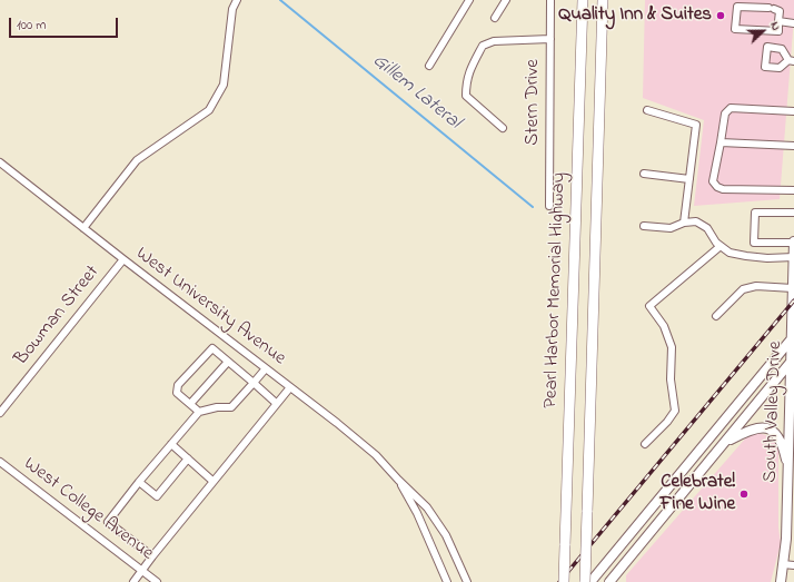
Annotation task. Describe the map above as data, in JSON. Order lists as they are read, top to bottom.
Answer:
{
  "streets": {
    "highway": ["Pearl Harbor Memorial Highway"],
    "main road": ["South Valley Drive"],
    "street": [
      "Stern Drive",
      "West University Avenue",
      "Bowman Street",
      "West College Avenue"
    ]
  },
  "crossings": [
    ["West University Avenue", "Bowman Street"]
  ],
  "water": ["Gillem Lateral"],
  "places": ["Quality Inn & Suites", "Celebrate! Fine Wine"],
  "scale_bar": "100 m",
  "north": "right"
}
